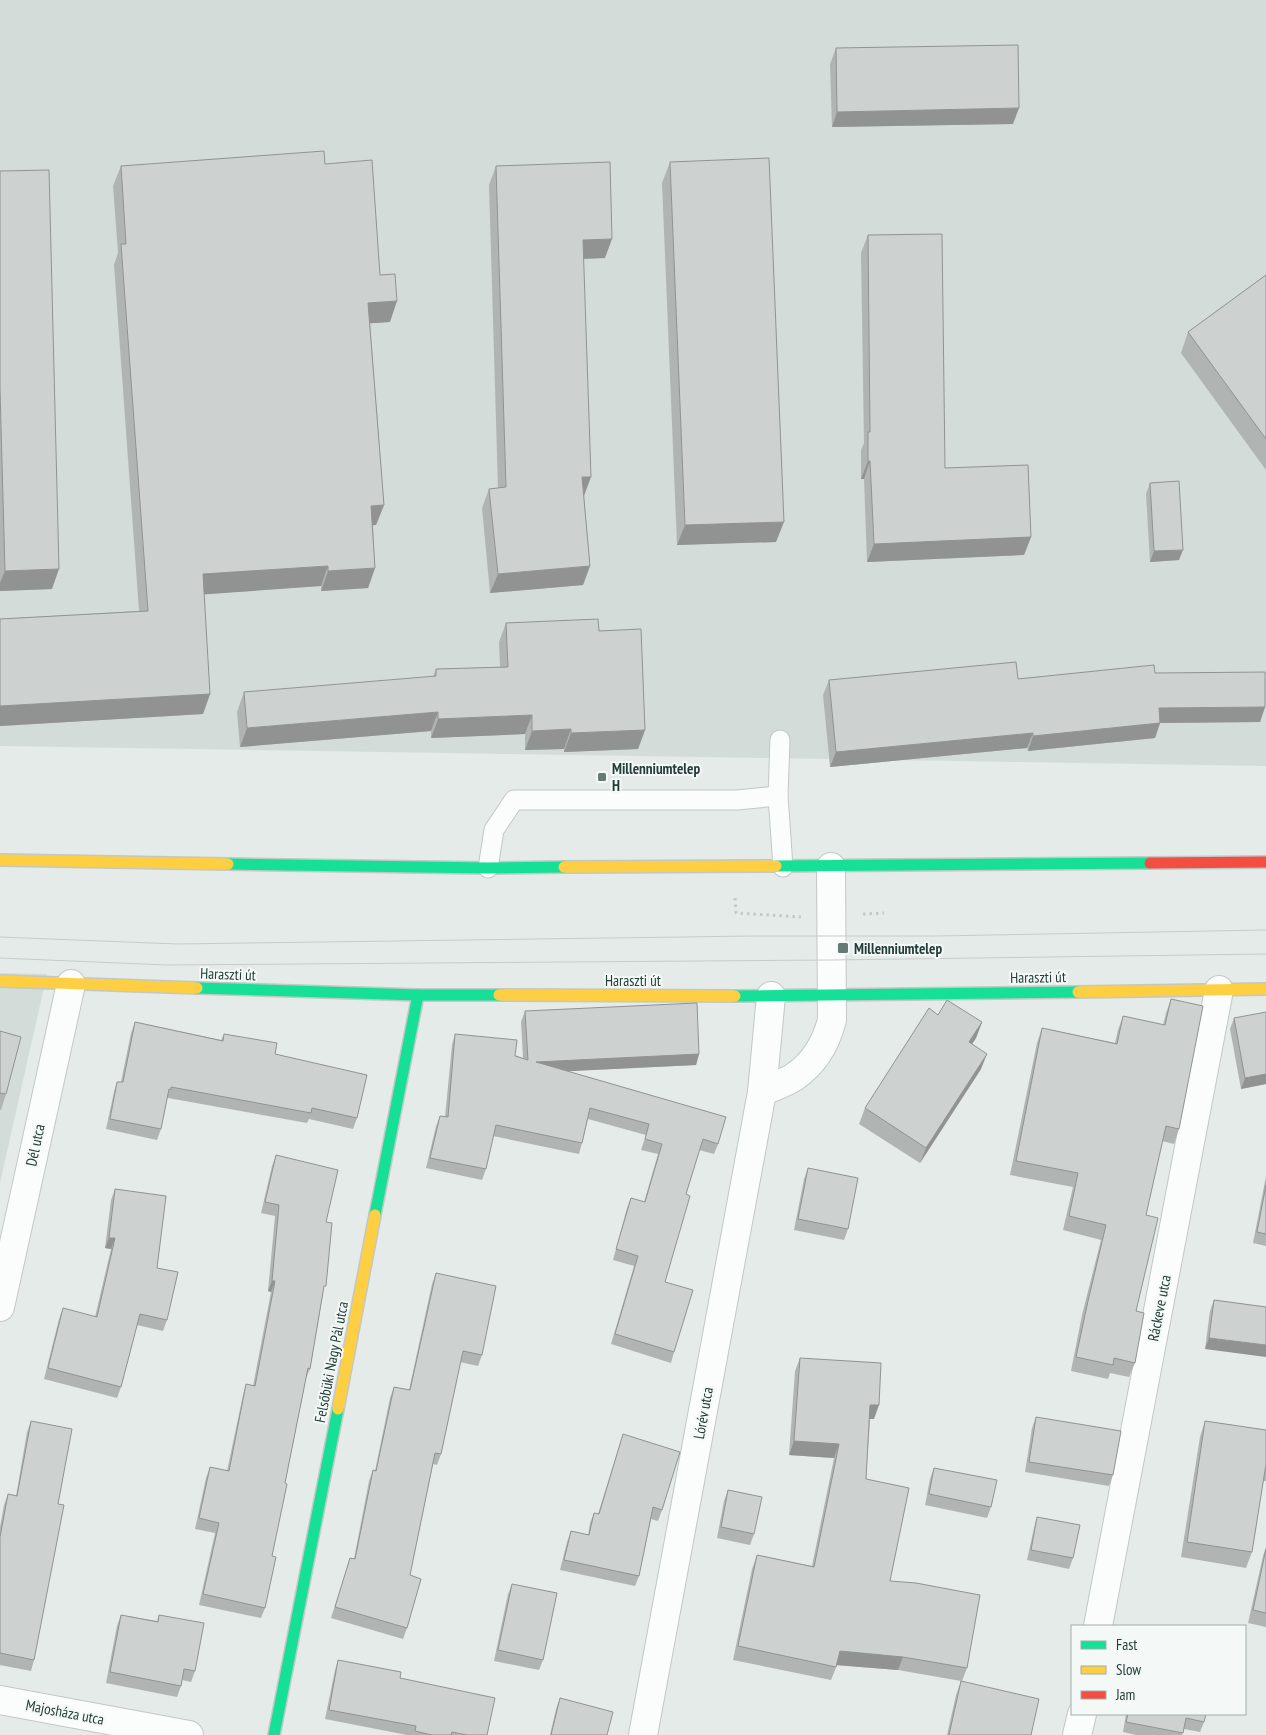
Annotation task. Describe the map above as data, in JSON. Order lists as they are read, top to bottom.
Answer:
{
  "streets": {
    "street": [
      "Haraszti út",
      "Dél utca",
      "Ráckeve utca",
      "Felsőbüki Nagy Pál utca",
      "Lórév utca",
      "Majosháza utca"
    ]
  },
  "crossings": [
    ["Haraszti út", "Dél utca"],
    ["Haraszti út", "Ráckeve utca"],
    ["Haraszti út", "Felsőbüki Nagy Pál utca"],
    ["Haraszti út", "Lórév utca"]
  ],
  "places": {
    "transit": ["Millenniumtelep H", "Millenniumtelep"]
  },
  "legend": ["Fast", "Slow", "Jam"]
}
